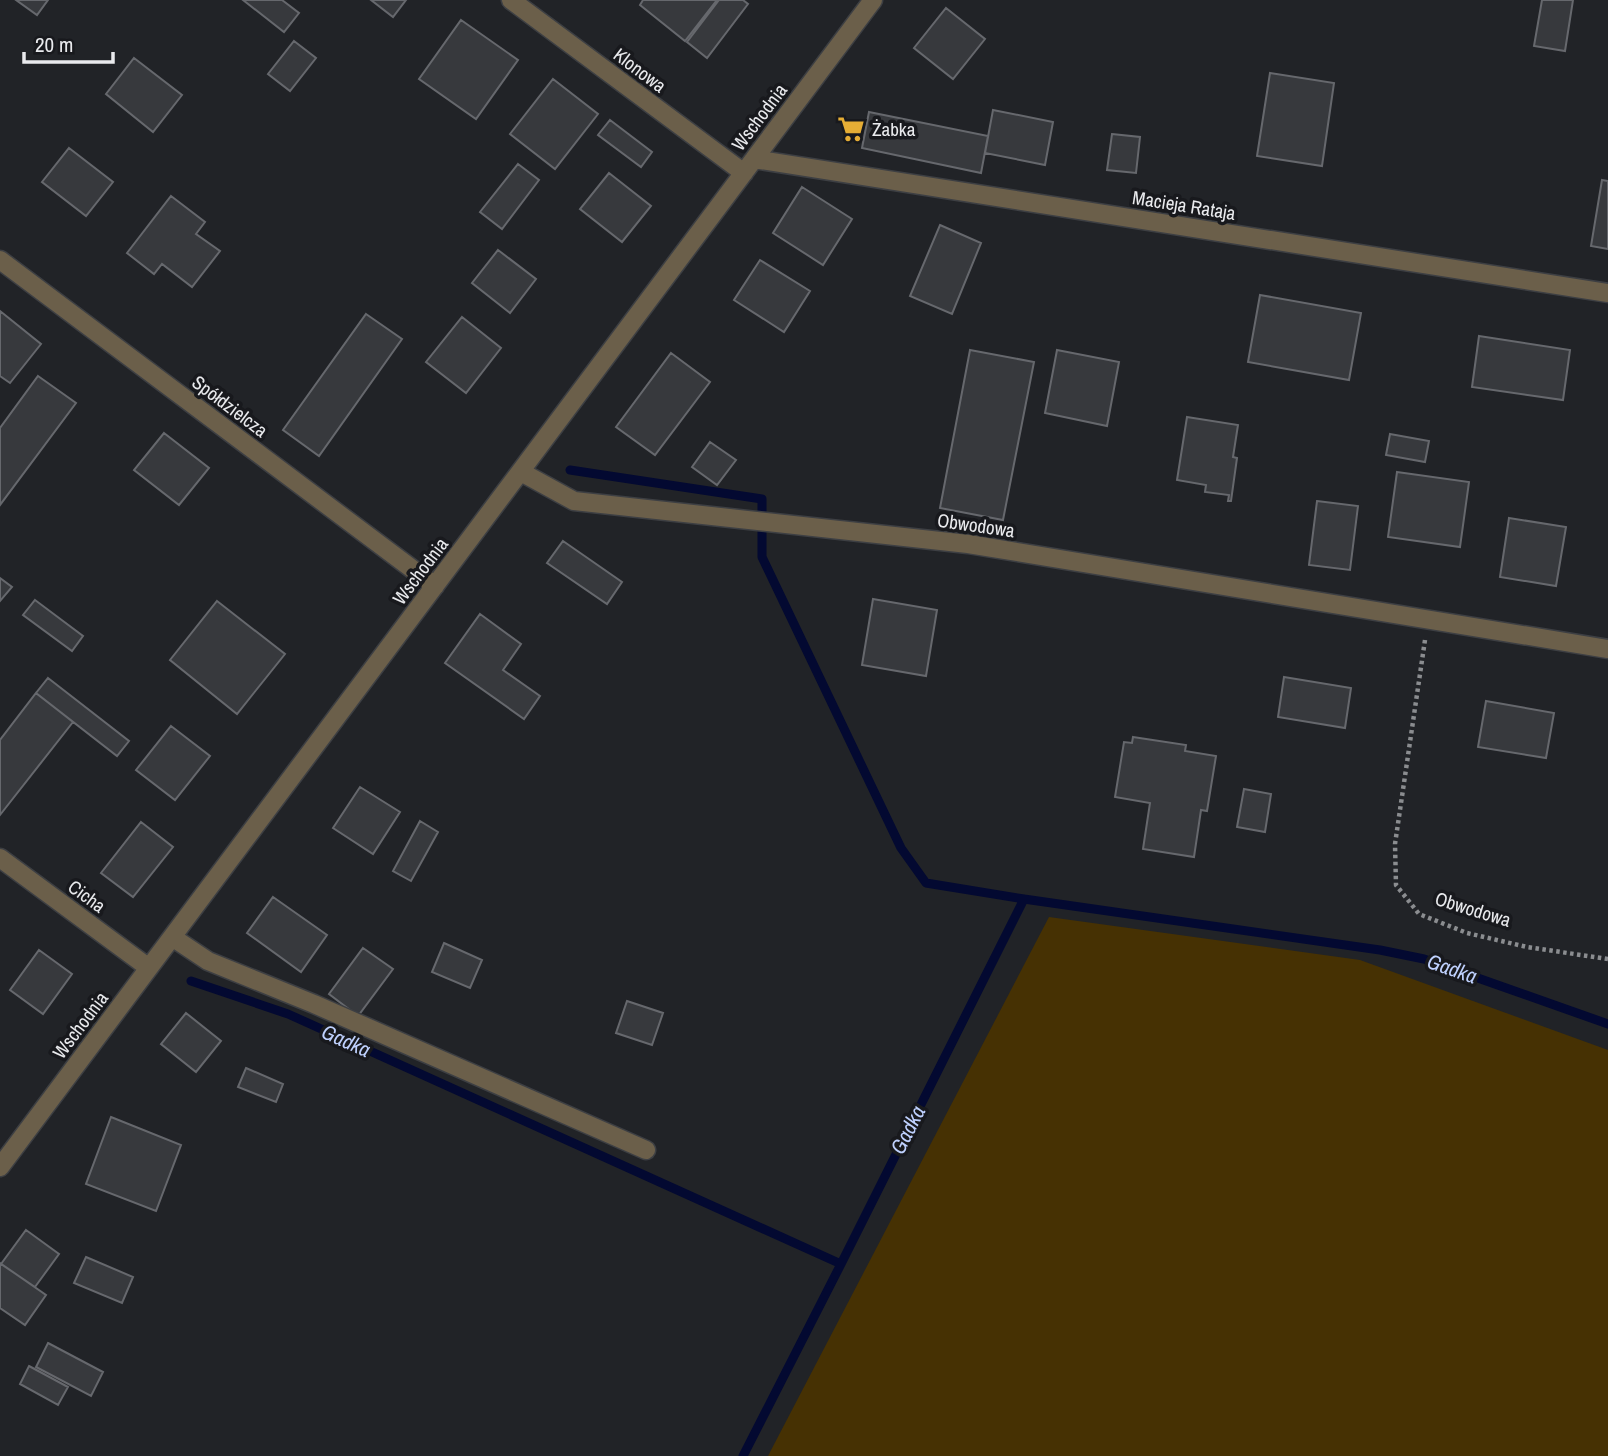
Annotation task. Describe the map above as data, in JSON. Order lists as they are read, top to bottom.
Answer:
{
  "streets": {
    "street": [
      "Klonowa",
      "Wschodnia",
      "Macieja Rataja",
      "Spółdzielcza",
      "Obwodowa",
      "Cicha"
    ]
  },
  "crossings": [
    ["Klonowa", "Wschodnia"],
    ["Klonowa", "Macieja Rataja"],
    ["Wschodnia", "Macieja Rataja"],
    ["Wschodnia", "Spółdzielcza"],
    ["Wschodnia", "Obwodowa"],
    ["Wschodnia", "Cicha"]
  ],
  "water": ["Gadka"],
  "places": {
    "supermarket": ["Żabka"]
  },
  "scale_bar": "20 m"
}
